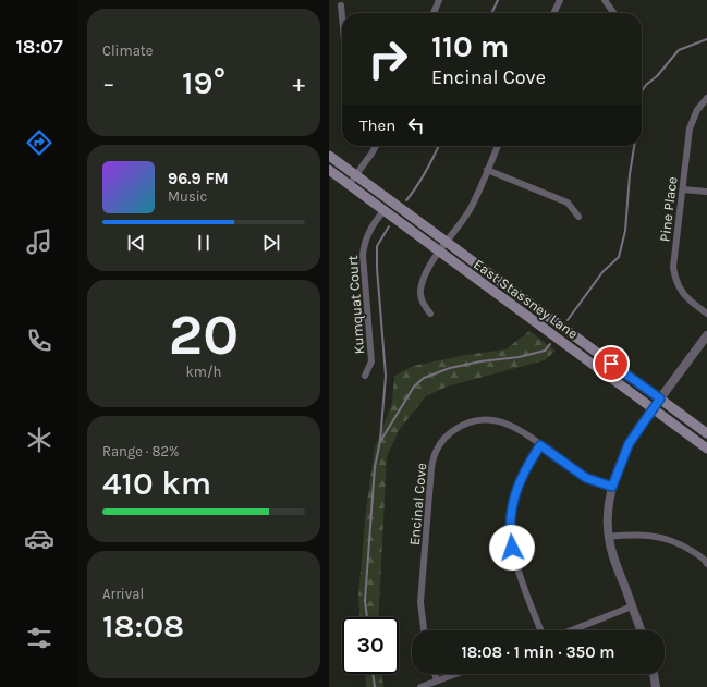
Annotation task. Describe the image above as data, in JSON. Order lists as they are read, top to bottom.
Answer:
{
  "streets": {
    "main road": ["East Stassney Lane"],
    "street": ["Pine Place", "Kumquat Court", "Encinal Cove"]
  },
  "crossings": [
    ["East Stassney Lane", "Kumquat Court"]
  ],
  "page": {
    "tabs": "18:07",
    "tile": [
      "Climate",
      ["20", "km/h"],
      ["Range · 82%", "410 km"],
      ["Arrival", "18:08"]
    ],
    "turn": ["110 m", "Encinal Cove"],
    "heat": ["−", "19°", "+"],
    "then": "Then",
    "song": ["96.9 FM", "Music"],
    "limit": "30",
    "trip": "18:08 · 1 min · 350 m"
  }
}
